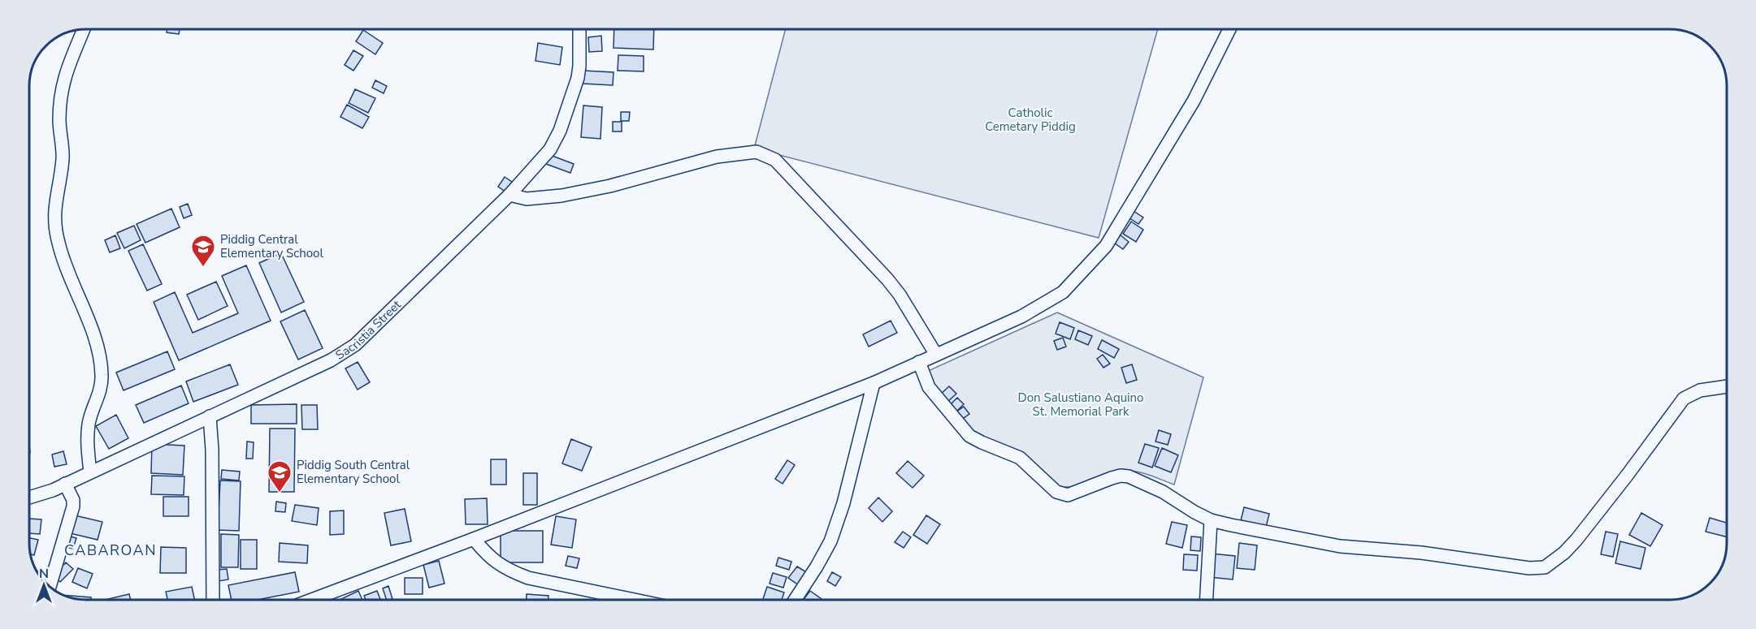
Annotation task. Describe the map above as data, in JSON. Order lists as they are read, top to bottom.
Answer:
{
  "streets": {
    "street": ["Sacristia Street"]
  },
  "districts": ["CABAROAN"],
  "parks": ["Catholic Cemetary Piddig", "Don Salustiano Aquino St. Memorial Park"],
  "places": {
    "school or university": ["Piddig Central Elementary School", "Piddig South Central Elementary School"]
  },
  "north": "top"
}
